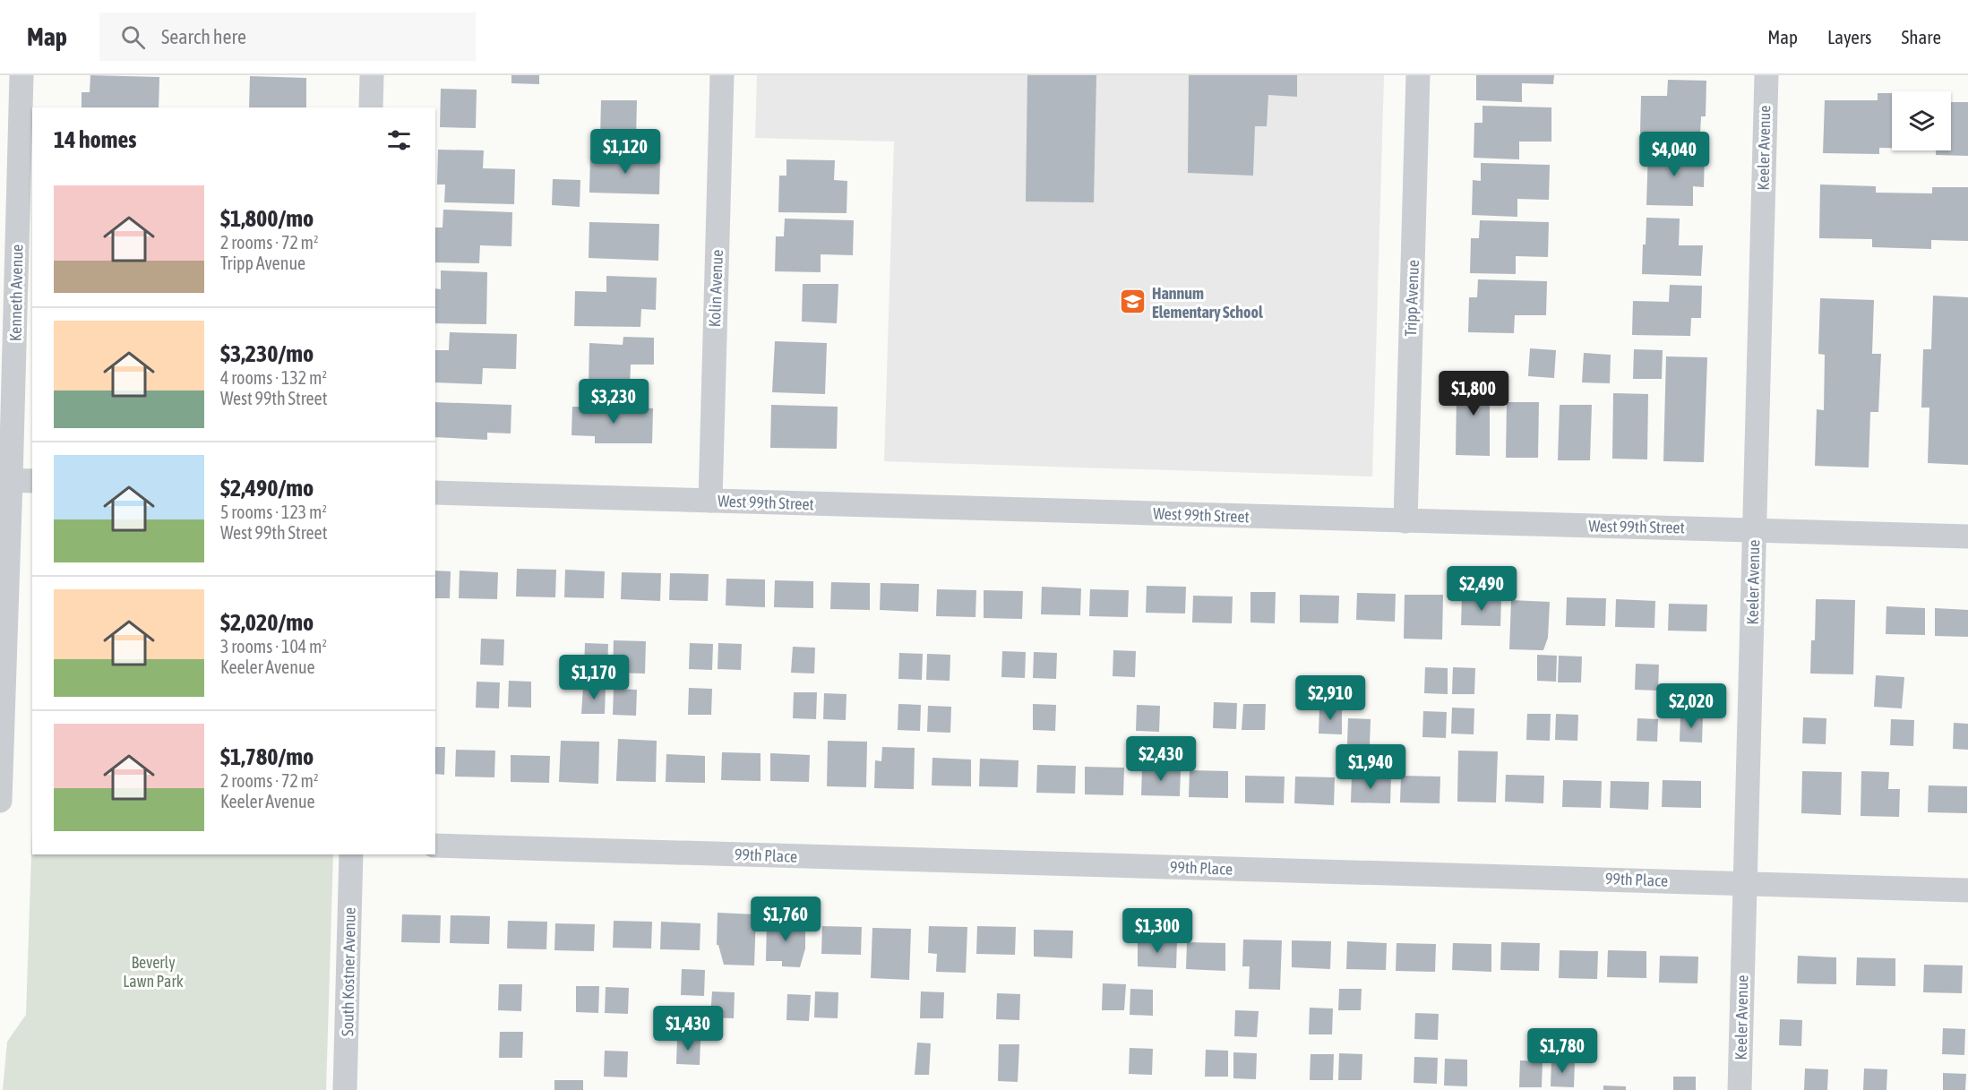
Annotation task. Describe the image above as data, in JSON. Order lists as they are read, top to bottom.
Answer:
{
  "streets": {
    "street": [
      "Keeler Avenue",
      "Kolin Avenue",
      "Kenneth Avenue",
      "Tripp Avenue",
      "West 99th Street",
      "99th Place",
      "South Kostner Avenue"
    ]
  },
  "crossings": [
    ["Keeler Avenue", "West 99th Street"],
    ["Keeler Avenue", "99th Place"],
    ["Kolin Avenue", "West 99th Street"],
    ["Tripp Avenue", "West 99th Street"]
  ],
  "parks": ["Beverly Lawn Park"],
  "places": {
    "school or university": ["Hannum Elementary School"]
  },
  "page": {
    "header": "Map",
    "search": "Search here",
    "nav": ["Map", "Layers", "Share"],
    "heading": "14 homes",
    "price": [
      "$1,120",
      "$4,040",
      "$1,800",
      "$3,230",
      "$2,490",
      "$1,170",
      "$2,910",
      "$2,020",
      "$2,430",
      "$1,940",
      "$1,760",
      "$1,300",
      "$1,430",
      "$1,780"
    ],
    "list": [
      {
        "name": "$1,800/mo",
        "note": "2 rooms · 72 m² · Tripp Avenue"
      },
      {
        "name": "$3,230/mo",
        "note": "4 rooms · 132 m² · West 99th Street"
      },
      {
        "name": "$2,490/mo",
        "note": "5 rooms · 123 m² · West 99th Street"
      },
      {
        "name": "$2,020/mo",
        "note": "3 rooms · 104 m² · Keeler Avenue"
      },
      {
        "name": "$1,780/mo",
        "note": "2 rooms · 72 m² · Keeler Avenue"
      }
    ]
  }
}
